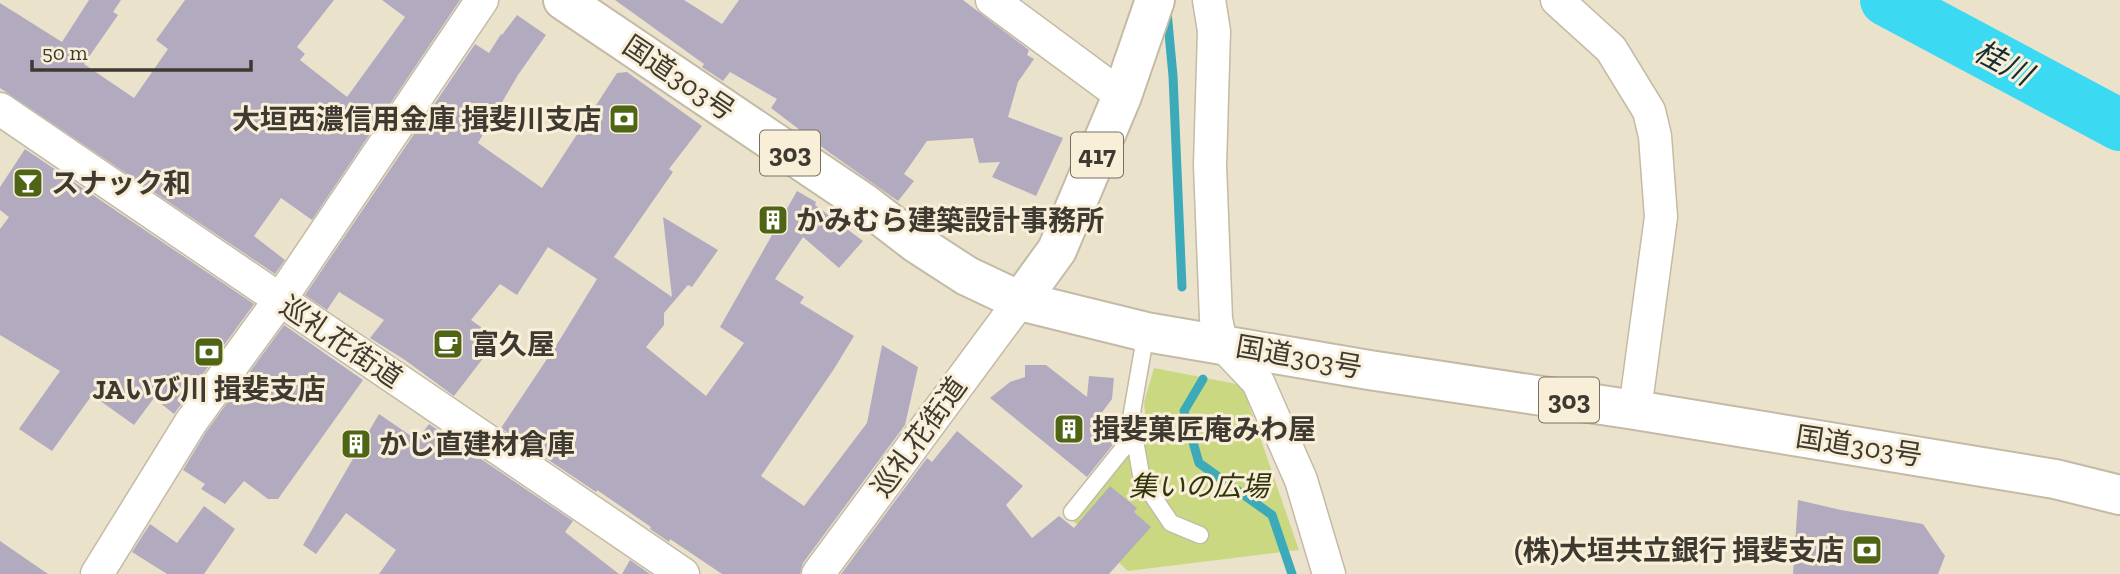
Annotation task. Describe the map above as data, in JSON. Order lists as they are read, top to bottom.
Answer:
{
  "streets": {
    "highway": ["国道303号", "303", "417"],
    "street": ["巡礼花街道"]
  },
  "crossings": [
    ["国道303号", "417"],
    ["国道303号", "巡礼花街道"],
    ["417", "巡礼花街道"]
  ],
  "water": ["桂川"],
  "parks": ["集いの広場"],
  "places": {
    "bank": ["大垣西濃信用金庫 揖斐川支店", "JAいび川 揖斐支店", "(株)大垣共立銀行 揖斐支店"],
    "bar": ["スナック和"],
    "building": ["かみむら建築設計事務所", "揖斐菓匠庵みわ屋", "かじ直建材倉庫"],
    "cafe": ["富久屋"]
  },
  "scale_bar": "50 m"
}
